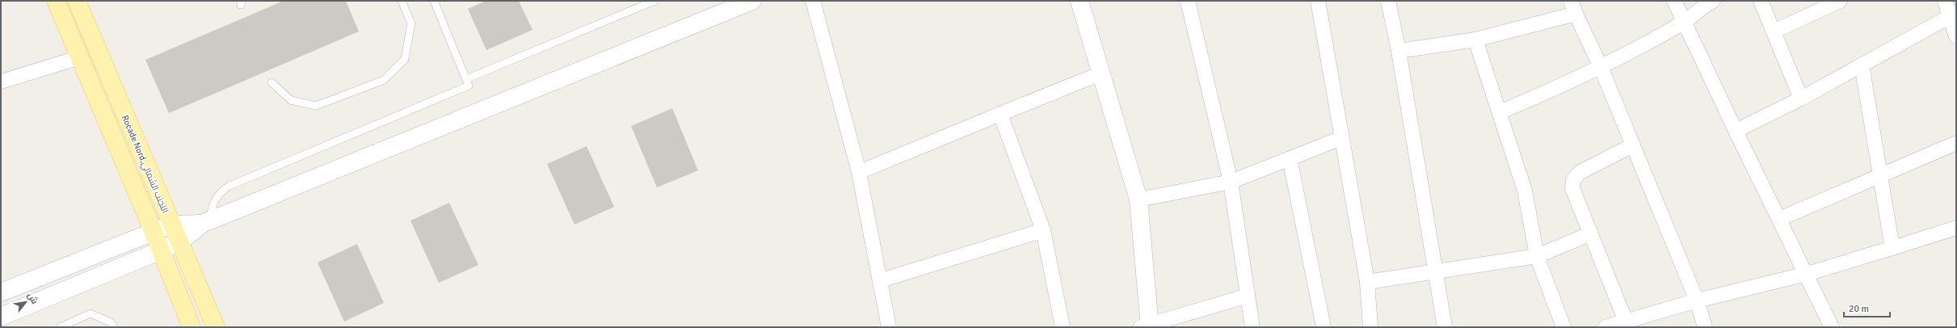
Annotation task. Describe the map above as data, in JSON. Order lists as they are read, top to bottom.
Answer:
{
  "streets": {
    "main road": ["Rocade Nord,التجنب الشمالي"]
  },
  "scale_bar": "20 m",
  "north": "top right"
}
